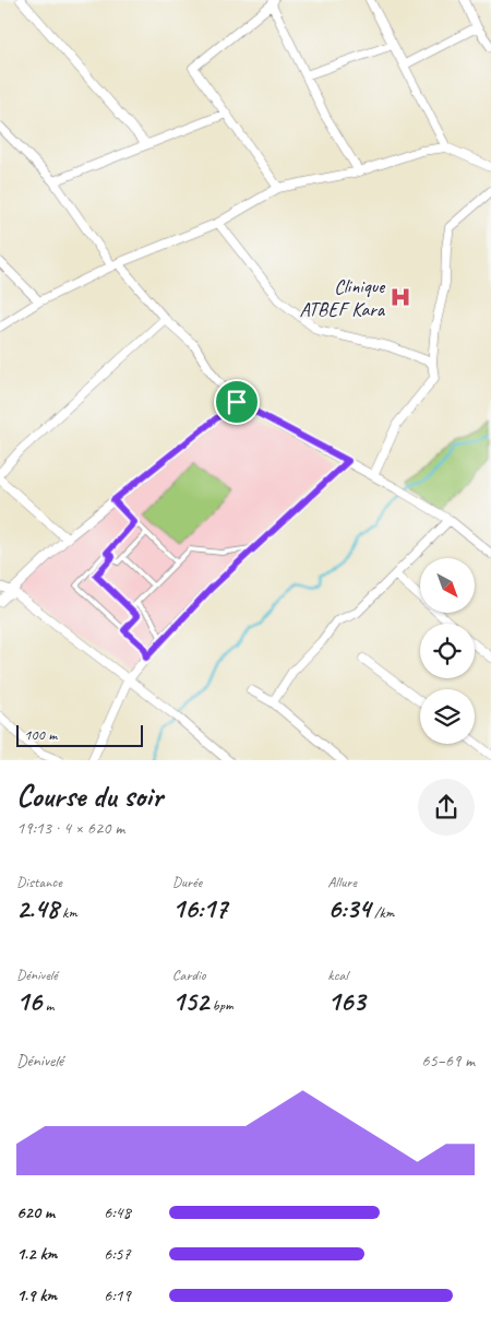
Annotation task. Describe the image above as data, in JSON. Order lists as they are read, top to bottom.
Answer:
{
  "places": {
    "hospital": ["Clinique ATBEF Kara"]
  },
  "scale_bar": "100 m",
  "north": "bottom right",
  "page": {
    "scale": "100 m",
    "heading": ["Course du soir", "19:13 · 4 × 620 m"],
    "stats": [
      ["Distance", "2.48 km"],
      ["Durée", "16:17"],
      ["Allure", "6:34 /km"],
      ["Dénivelé", "16 m"],
      ["Cardio", "152 bpm"],
      ["kcal", "163"]
    ],
    "chart": ["Dénivelé", "65–69 m"],
    "list": [
      {
        "name": "620 m",
        "note": "6:48"
      },
      {
        "name": "1.2 km",
        "note": "6:57"
      },
      {
        "name": "1.9 km",
        "note": "6:19"
      }
    ]
  }
}
